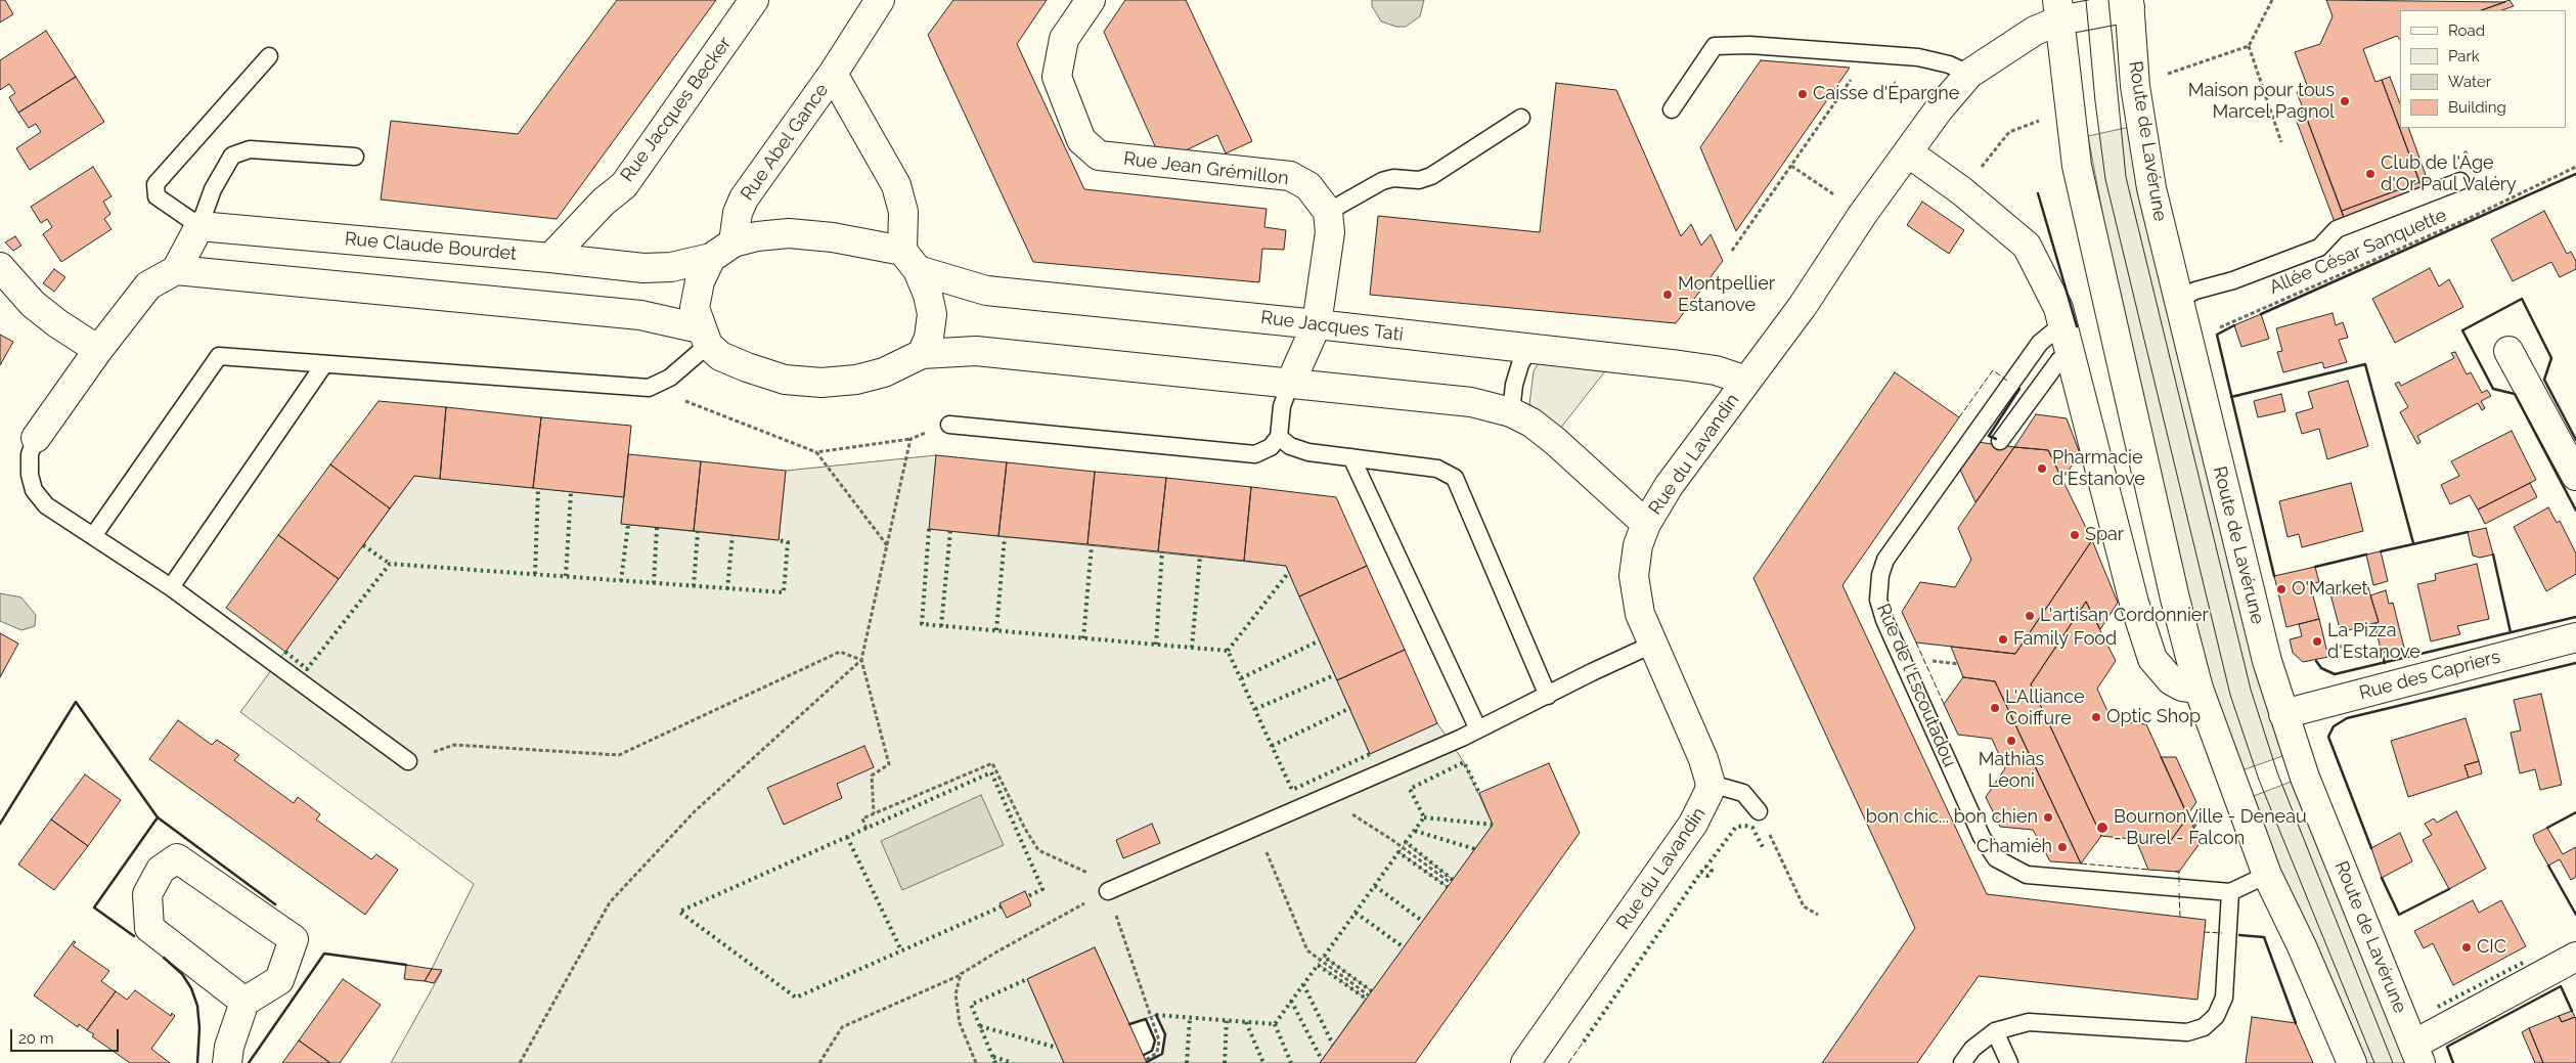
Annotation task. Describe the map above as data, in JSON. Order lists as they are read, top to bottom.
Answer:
{
  "streets": {
    "street": [
      "Rue Jacques Becker",
      "Route de Lavérune",
      "Rue Abel Gance",
      "Rue Jean Grémillon",
      "Rue Claude Bourdet",
      "Rue Jacques Tati",
      "Rue du Lavandin",
      "Rue des Capriers"
    ],
    "lane": ["Rue de l'Escoutadou"],
    "path": ["Allée César Sanquette"]
  },
  "crossings": [
    ["Rue Jacques Becker", "Rue Claude Bourdet"],
    ["Route de Lavérune", "Rue du Lavandin"],
    ["Route de Lavérune", "Rue des Capriers"],
    ["Rue Abel Gance", "Rue Jacques Tati"],
    ["Rue Claude Bourdet", "Rue Jacques Tati"],
    ["Rue Jacques Tati", "Rue du Lavandin"]
  ],
  "places": [
    "Caisse d'Épargne",
    "Maison pour tous Marcel Pagnol",
    "Club de l'Âge d'Or Paul Valéry",
    "Montpellier Estanove",
    "Pharmacie d'Estanove",
    "Spar",
    "O'Market",
    "L'artisan Cordonnier",
    "Family Food",
    "La Pizza d'Estanove",
    "L'Alliance Coiffure",
    "Optic Shop",
    "Mathias Leoni",
    "bon chic... bon chien",
    "BournonVille - Deneau - Burel - Falcon",
    "Chamiéh",
    "CIC"
  ],
  "legend": [
    "Road",
    "Park",
    "Water",
    "Building"
  ],
  "scale_bar": "20 m"
}
